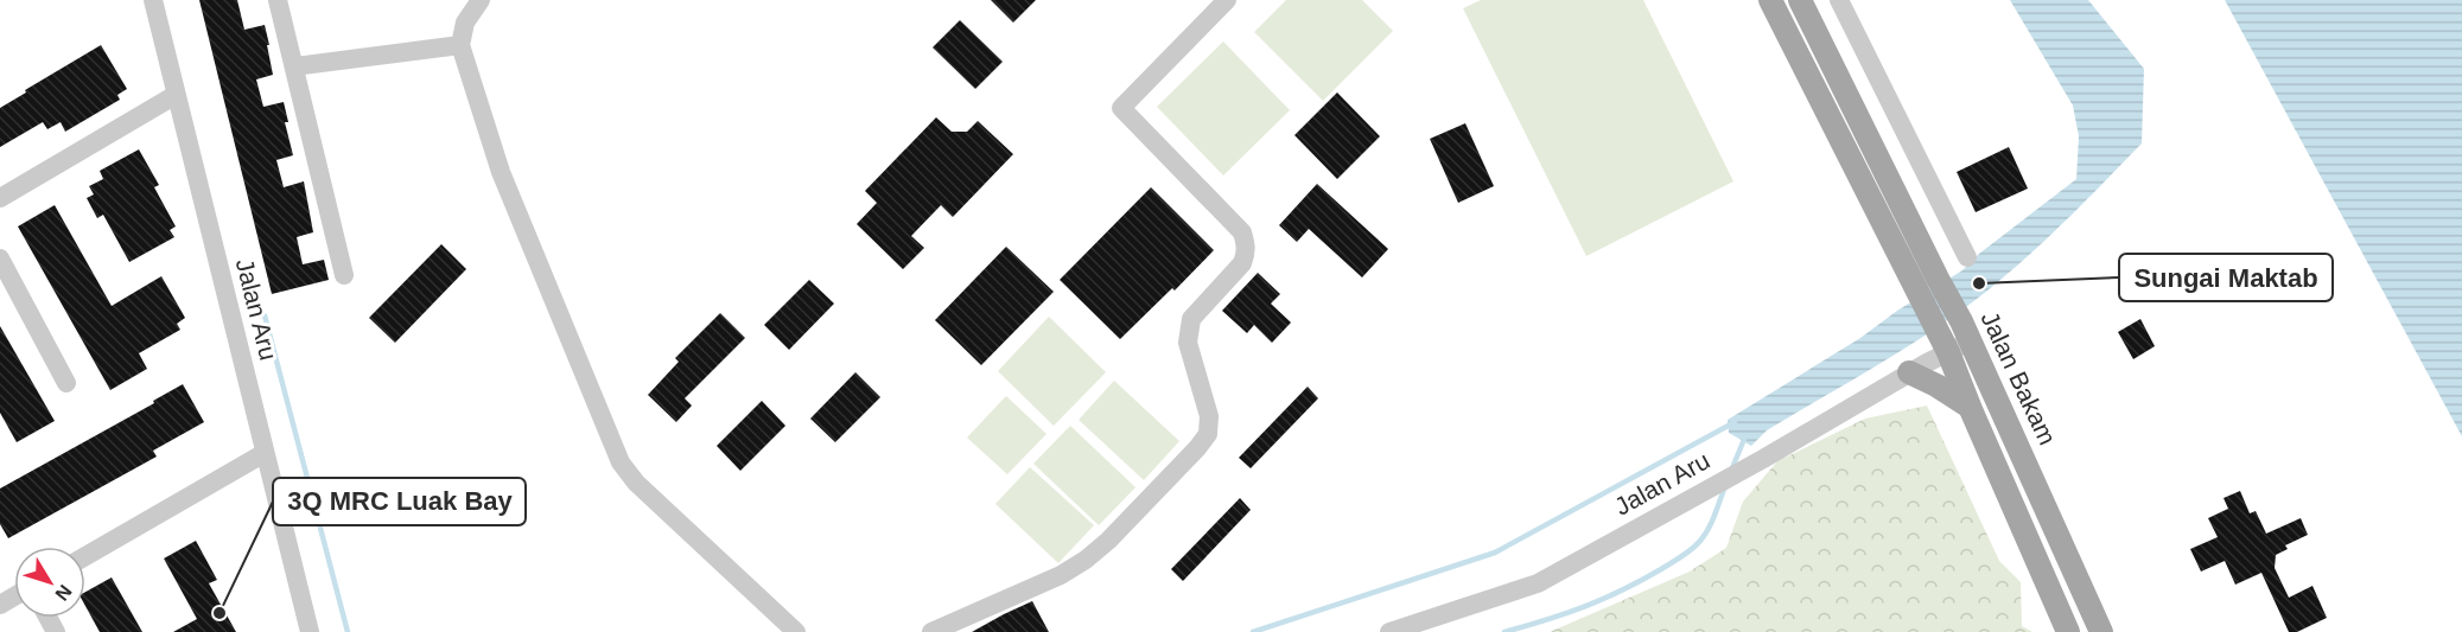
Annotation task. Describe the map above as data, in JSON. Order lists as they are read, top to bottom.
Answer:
{
  "streets": {
    "main road": ["Jalan Bakam"],
    "street": ["Jalan Aru"]
  },
  "crossings": [
    ["Jalan Aru", "Jalan Bakam"]
  ],
  "places": ["Sungai Maktab", "3Q MRC Luak Bay"],
  "north": "bottom right"
}
